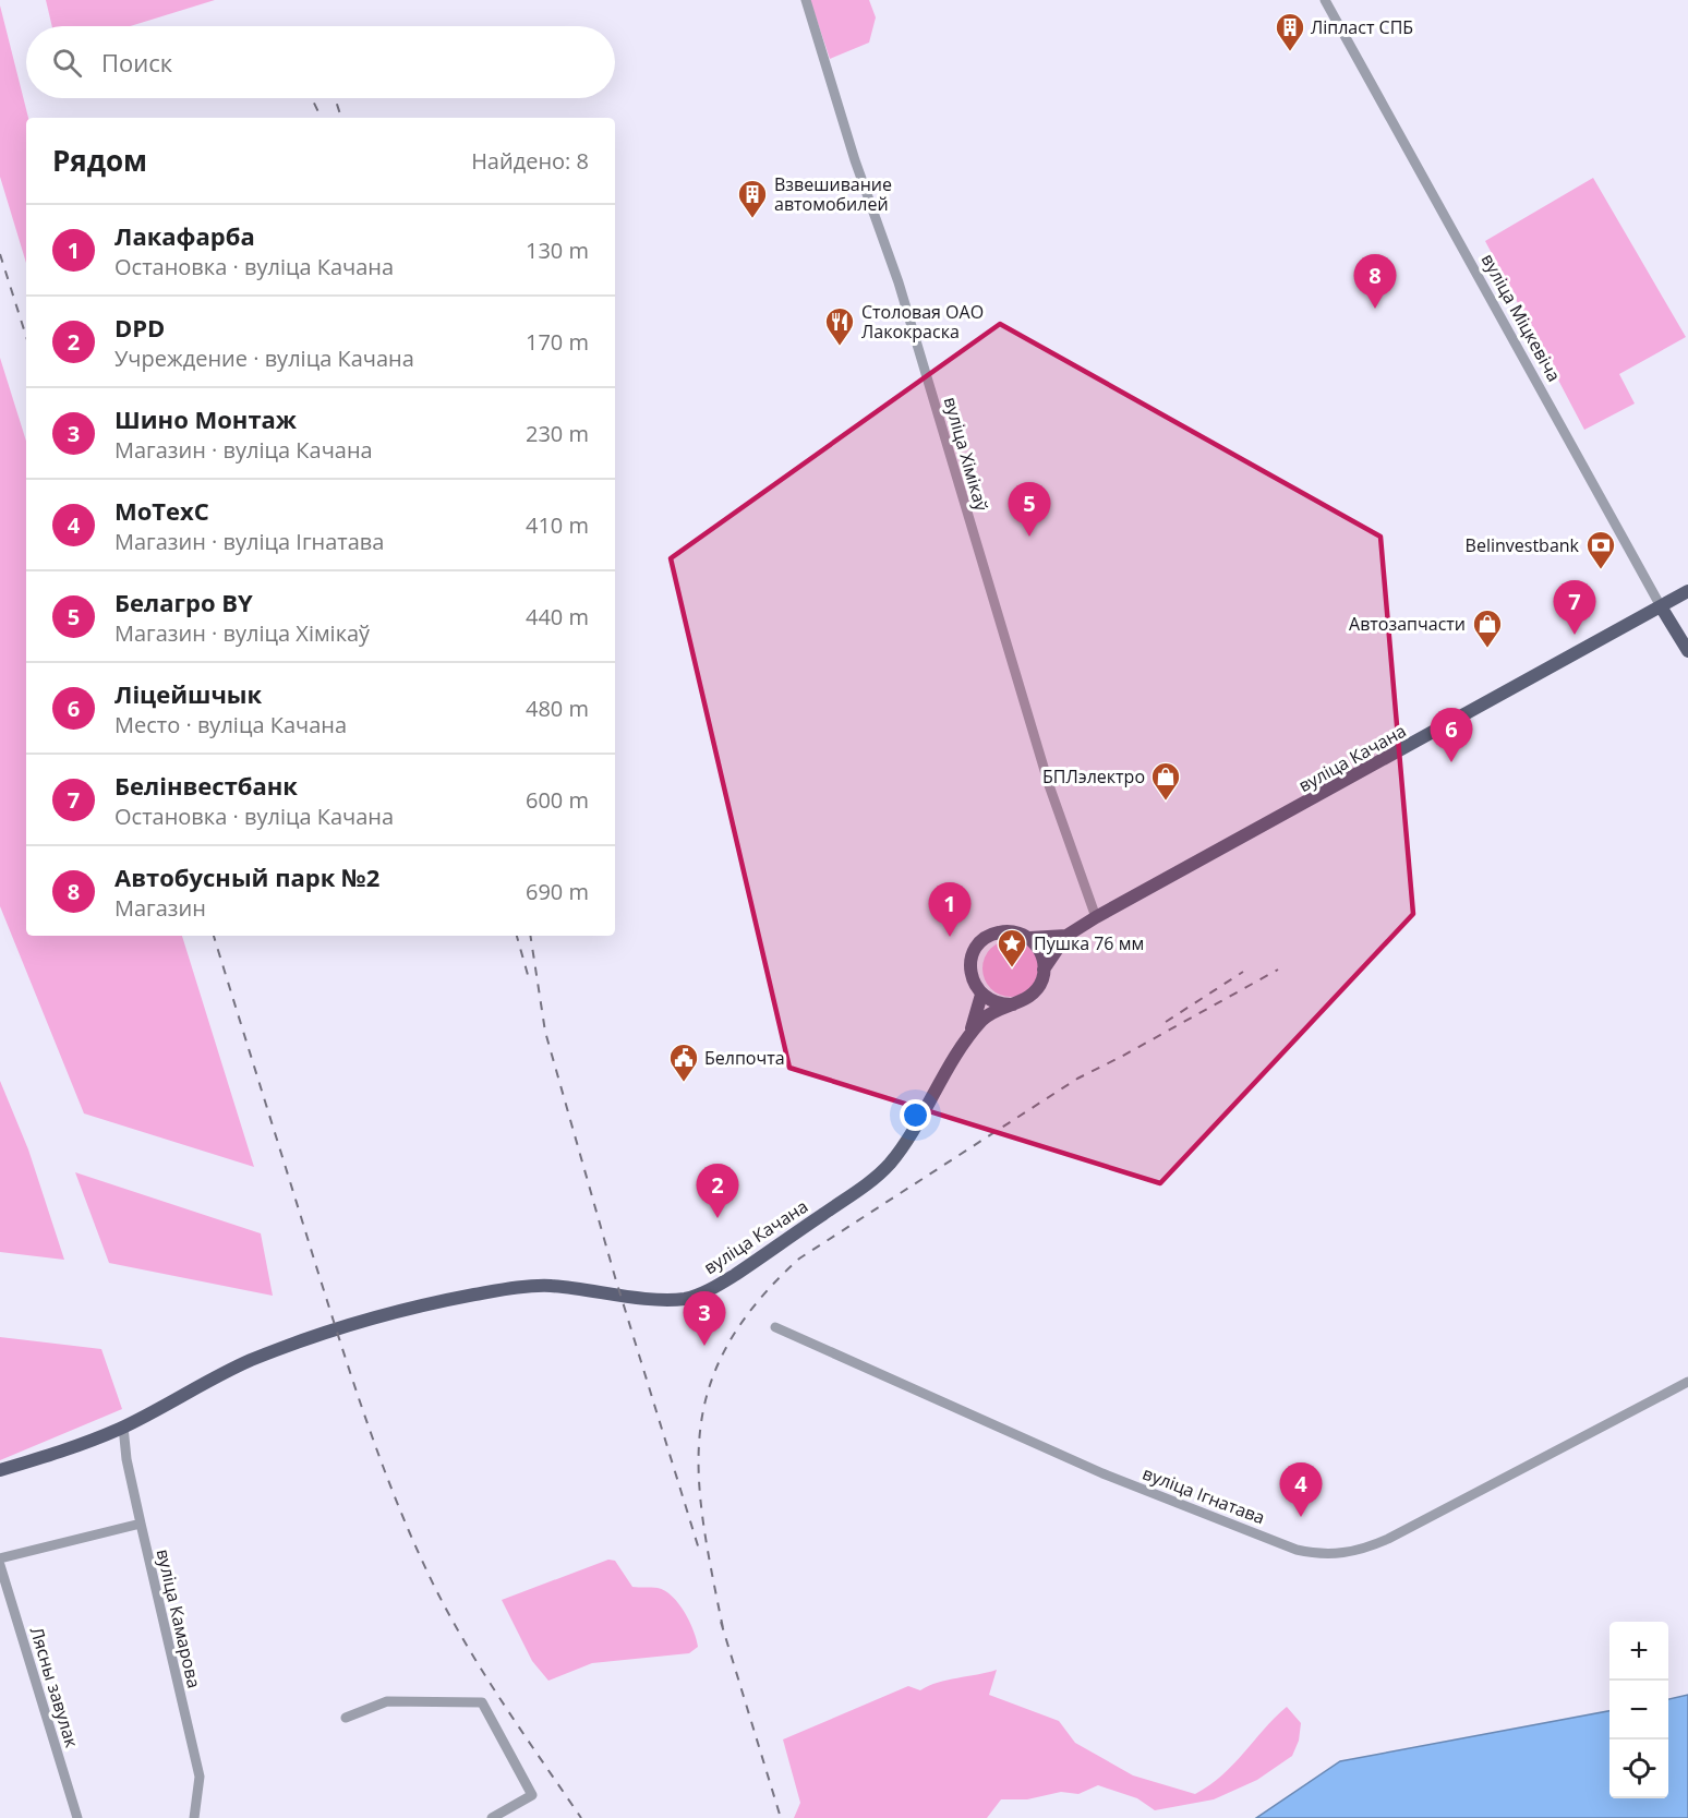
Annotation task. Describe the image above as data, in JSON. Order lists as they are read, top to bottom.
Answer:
{
  "streets": {
    "main road": ["вуліца Міцкевіча", "вуліца Качана"],
    "street": [
      "вуліца Хімікаў",
      "вуліца Ігнатава",
      "вуліца Камарова",
      "Лясны завулак"
    ]
  },
  "crossings": [
    ["вуліца Міцкевіча", "вуліца Качана"],
    ["вуліца Хімікаў", "вуліца Качана"],
    ["вуліца Качана", "вуліца Камарова"]
  ],
  "places": {
    "building": ["Ліпласт СПБ", "Взвешивание автомобилей"],
    "restaurant": ["Столовая ОАО Лакокраска"],
    "bank": ["Belinvestbank"],
    "shop": ["Автозапчасти", "БПЛэлектро"],
    "place": ["Пушка 76 мм"],
    "public building": ["Белпочта"]
  },
  "page": {
    "search": "Поиск",
    "heading": ["Рядом", "Найдено: 8"],
    "list": [
      {
        "mark": "1",
        "name": "Лакафарба",
        "note": "Остановка · вуліца Качана",
        "value": "130 m"
      },
      {
        "mark": "2",
        "name": "DPD",
        "note": "Учреждение · вуліца Качана",
        "value": "170 m"
      },
      {
        "mark": "3",
        "name": "Шино Монтаж",
        "note": "Магазин · вуліца Качана",
        "value": "230 m"
      },
      {
        "mark": "4",
        "name": "MoTexC",
        "note": "Магазин · вуліца Ігнатава",
        "value": "410 m"
      },
      {
        "mark": "5",
        "name": "Белагро BY",
        "note": "Магазин · вуліца Хімікаў",
        "value": "440 m"
      },
      {
        "mark": "6",
        "name": "Ліцейшчык",
        "note": "Место · вуліца Качана",
        "value": "480 m"
      },
      {
        "mark": "7",
        "name": "Белінвестбанк",
        "note": "Остановка · вуліца Качана",
        "value": "600 m"
      },
      {
        "mark": "8",
        "name": "Автобусный парк №2",
        "note": "Магазин",
        "value": "690 m"
      }
    ],
    "pins": [
      "8",
      "5",
      "7",
      "6",
      "1",
      "2",
      "3",
      "4"
    ],
    "map_buttons": ["+", "−"]
  }
}
